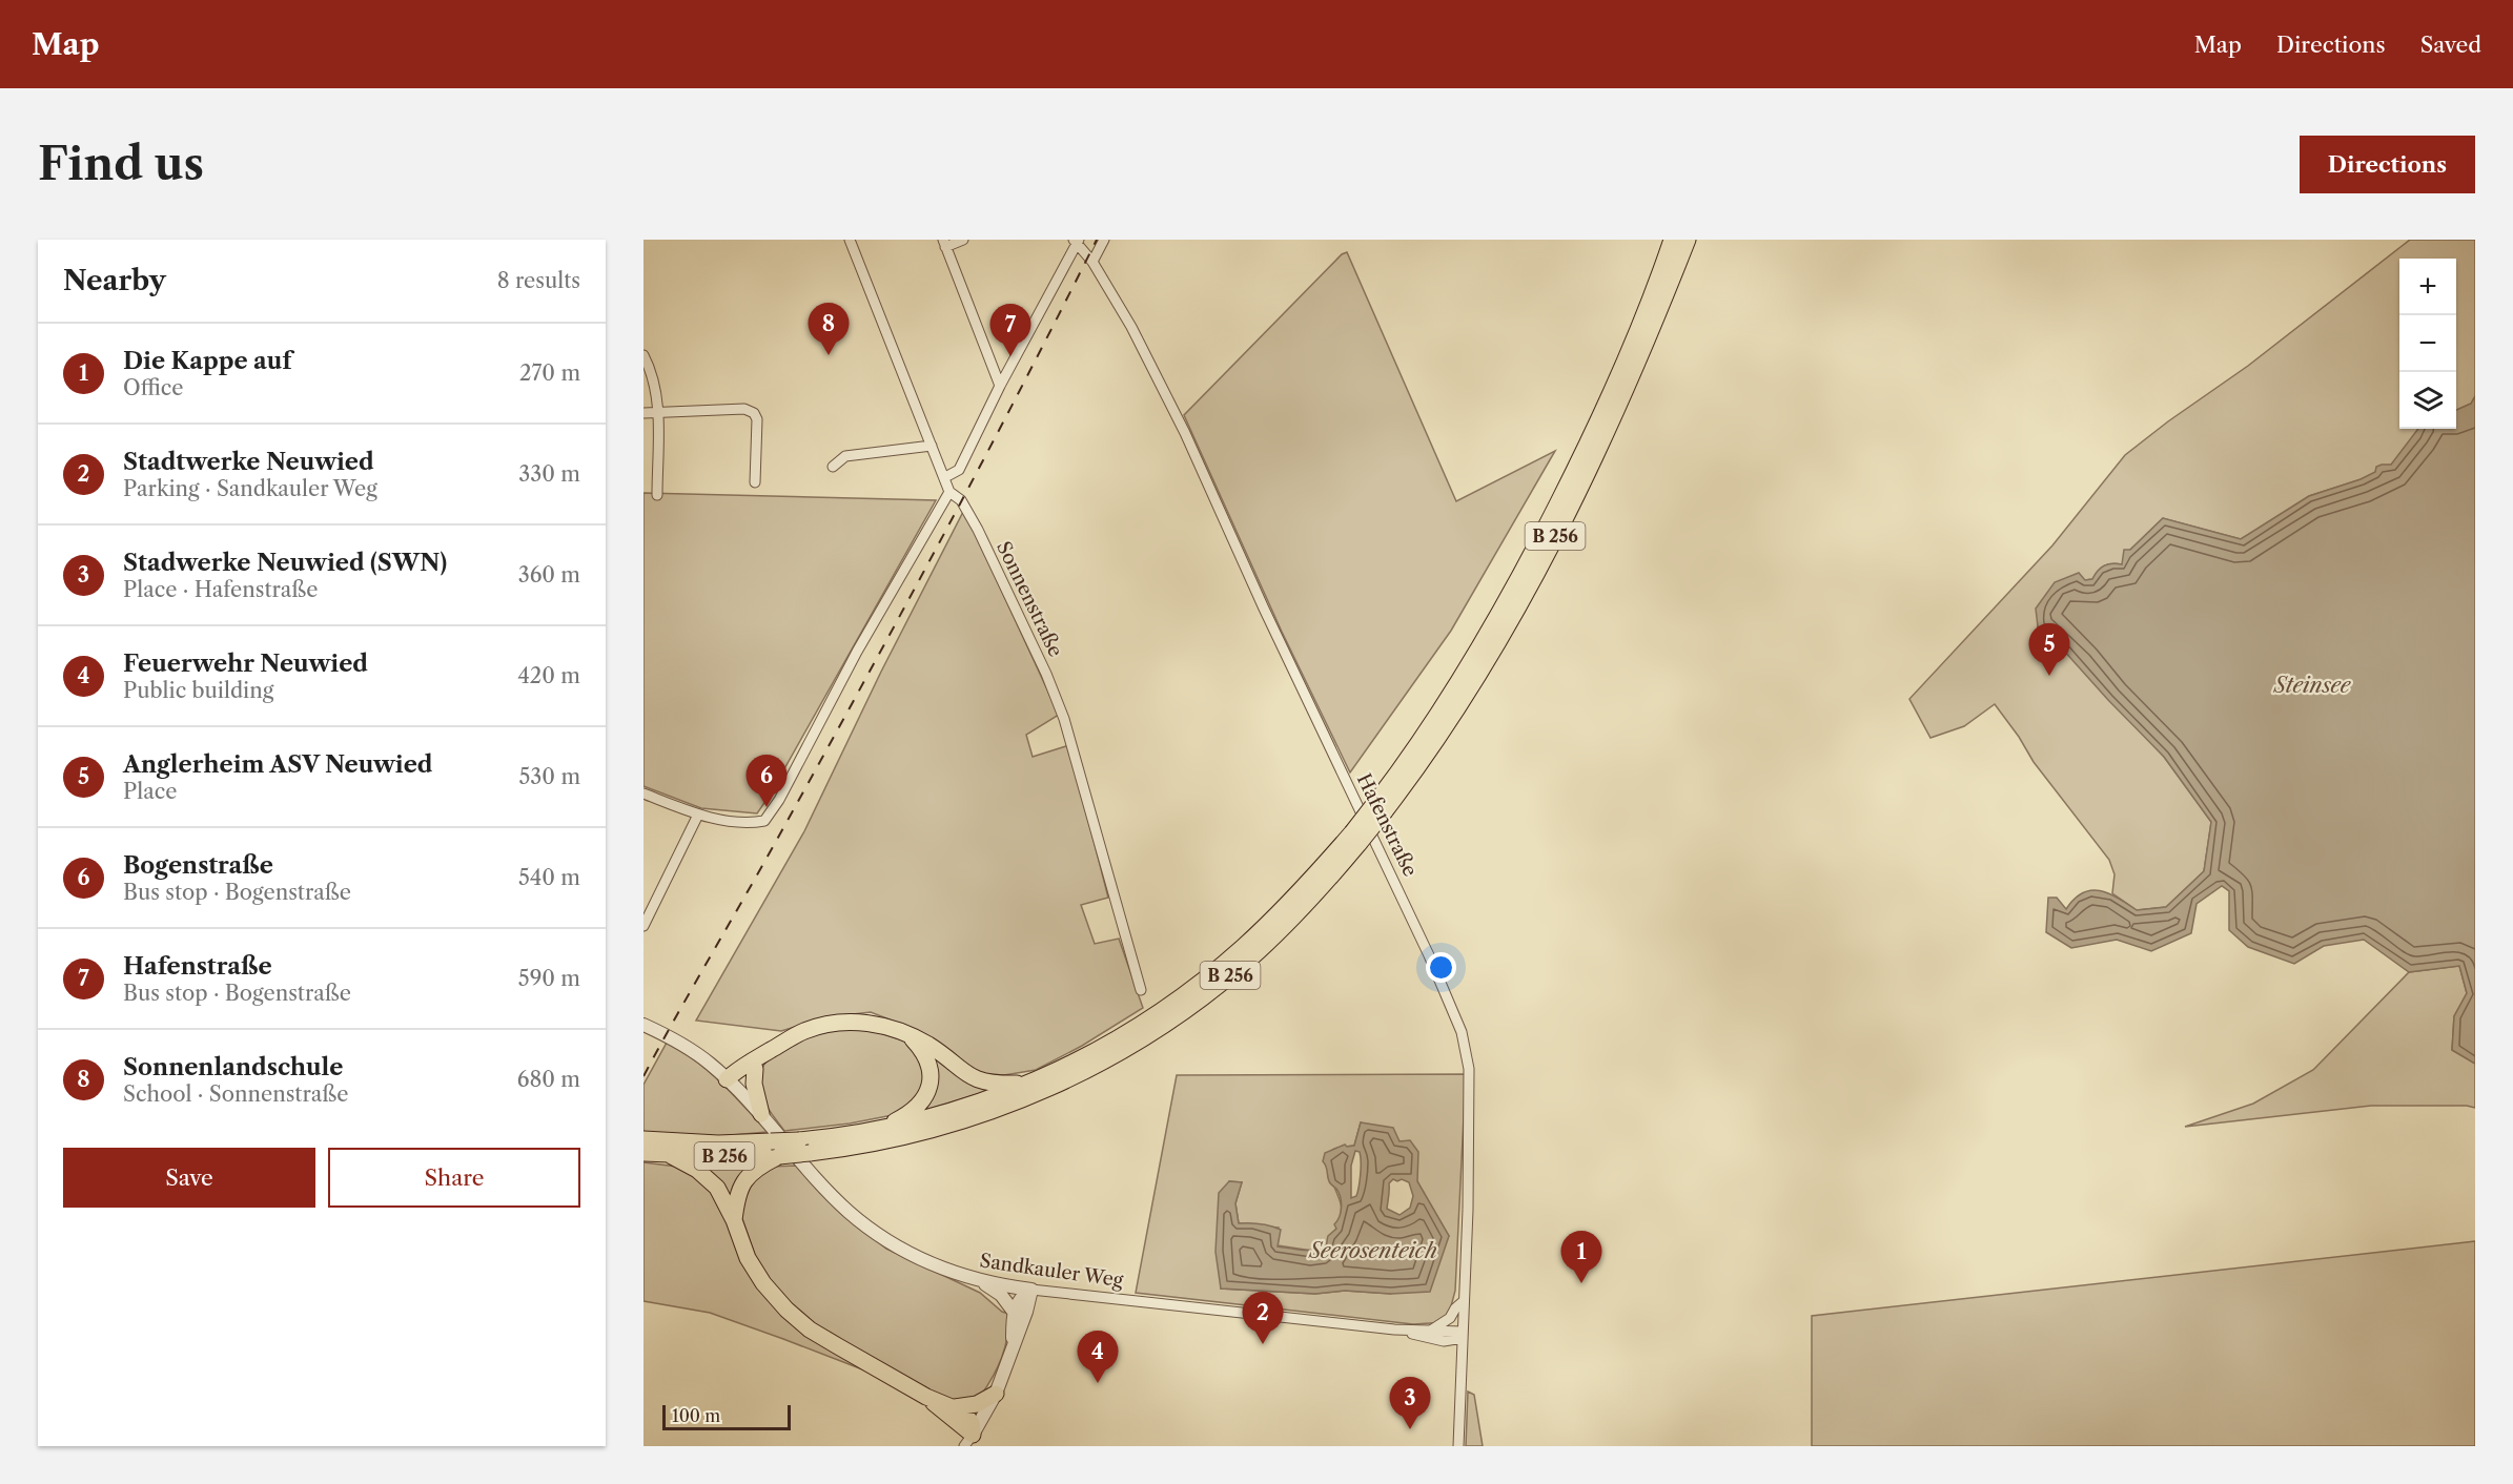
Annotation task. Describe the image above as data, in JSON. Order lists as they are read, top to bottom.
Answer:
{
  "streets": {
    "highway": ["B 256"],
    "street": ["Sonnenstraße", "Hafenstraße", "Sandkauler Weg"]
  },
  "crossings": [
    ["Hafenstraße", "Sandkauler Weg"]
  ],
  "water": ["Steinsee", "Seerosenteich"],
  "scale_bar": "100 m",
  "page": {
    "header": "Map",
    "nav": ["Map", "Directions", "Saved"],
    "buttons": [
      "Directions",
      ["Save", "Share"]
    ],
    "title": "Find us",
    "heading": ["Nearby", "8 results"],
    "map_buttons": ["+", "−"],
    "pins": [
      "8",
      "7",
      "5",
      "6",
      "1",
      "2",
      "4",
      "3"
    ],
    "list": [
      {
        "mark": "1",
        "name": "Die Kappe auf",
        "note": "Office",
        "value": "270 m"
      },
      {
        "mark": "2",
        "name": "Stadtwerke Neuwied",
        "note": "Parking · Sandkauler Weg",
        "value": "330 m"
      },
      {
        "mark": "3",
        "name": "Stadwerke Neuwied (SWN)",
        "note": "Place · Hafenstraße",
        "value": "360 m"
      },
      {
        "mark": "4",
        "name": "Feuerwehr Neuwied",
        "note": "Public building",
        "value": "420 m"
      },
      {
        "mark": "5",
        "name": "Anglerheim ASV Neuwied",
        "note": "Place",
        "value": "530 m"
      },
      {
        "mark": "6",
        "name": "Bogenstraße",
        "note": "Bus stop · Bogenstraße",
        "value": "540 m"
      },
      {
        "mark": "7",
        "name": "Hafenstraße",
        "note": "Bus stop · Bogenstraße",
        "value": "590 m"
      },
      {
        "mark": "8",
        "name": "Sonnenlandschule",
        "note": "School · Sonnenstraße",
        "value": "680 m"
      }
    ],
    "scale": "100 m"
  }
}
